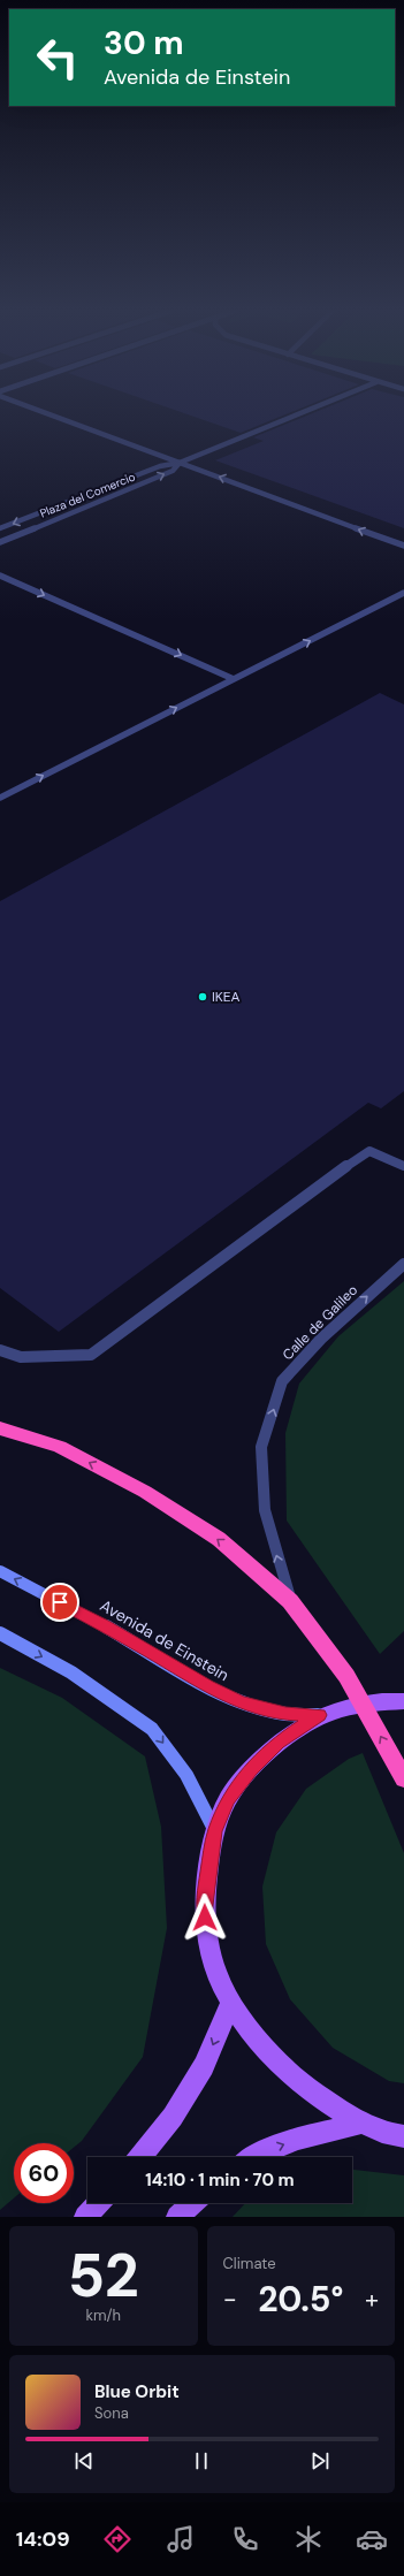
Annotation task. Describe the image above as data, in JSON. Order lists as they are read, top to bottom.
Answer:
{
  "streets": {
    "street": ["Plaza del Comercio", "Calle de Galileo", "Avenida de Einstein"]
  },
  "one_way": ["Calle de Galileo"],
  "places": ["IKEA"],
  "page": {
    "turn": ["30 m", "Avenida de Einstein"],
    "limit": "60",
    "trip": "14:10 · 1 min · 70 m",
    "tile": [
      ["52", "km/h"],
      "Climate"
    ],
    "heat": ["−", "20.5°", "+"],
    "song": ["Blue Orbit", "Sona"],
    "tabs": "14:09"
  }
}
